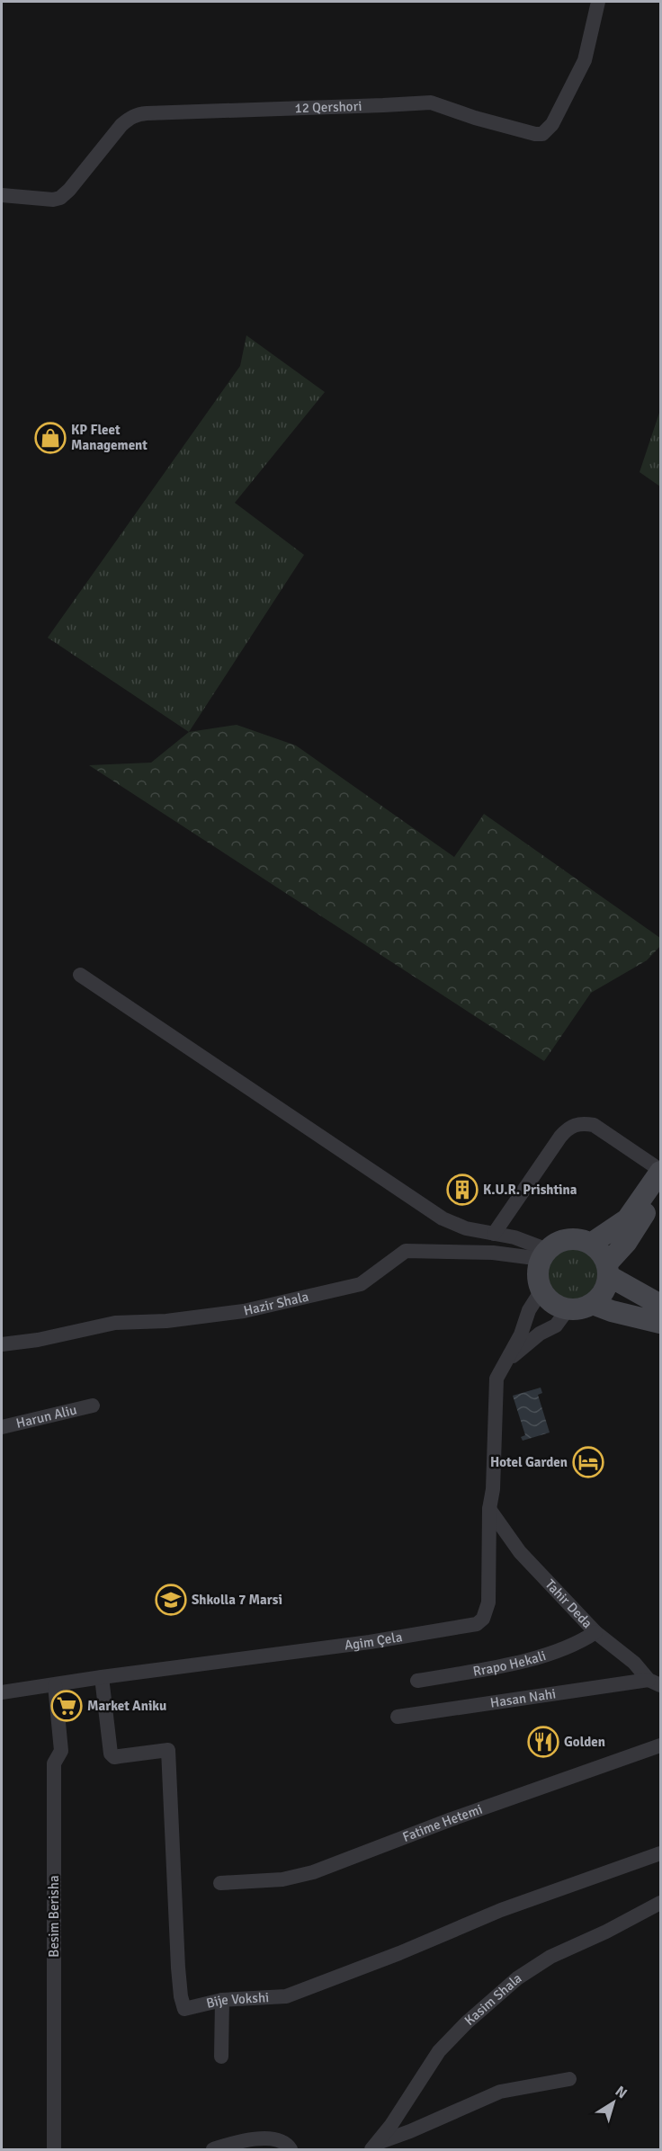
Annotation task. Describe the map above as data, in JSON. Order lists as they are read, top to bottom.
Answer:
{
  "streets": {
    "street": [
      "12 Qershori",
      "Hazir Shala",
      "Harun Aliu",
      "Tahir Deda",
      "Agim Çela",
      "Rrapo Hekali",
      "Hasan Nahi",
      "Fatime Hetemi",
      "Besim Berisha",
      "Kasim Shala",
      "Bije Vokshi"
    ]
  },
  "crossings": [
    ["Hazir Shala", "Agim Çela"],
    ["Tahir Deda", "Agim Çela"],
    ["Tahir Deda", "Rrapo Hekali"],
    ["Tahir Deda", "Hasan Nahi"],
    ["Agim Çela", "Besim Berisha"],
    ["Agim Çela", "Bije Vokshi"]
  ],
  "places": {
    "shop": ["KP Fleet Management"],
    "building": ["K.U.R. Prishtina"],
    "hotel": ["Hotel Garden"],
    "school or university": ["Shkolla 7 Marsi"],
    "supermarket": ["Market Aniku"],
    "restaurant": ["Golden"]
  },
  "north": "top right"
}
